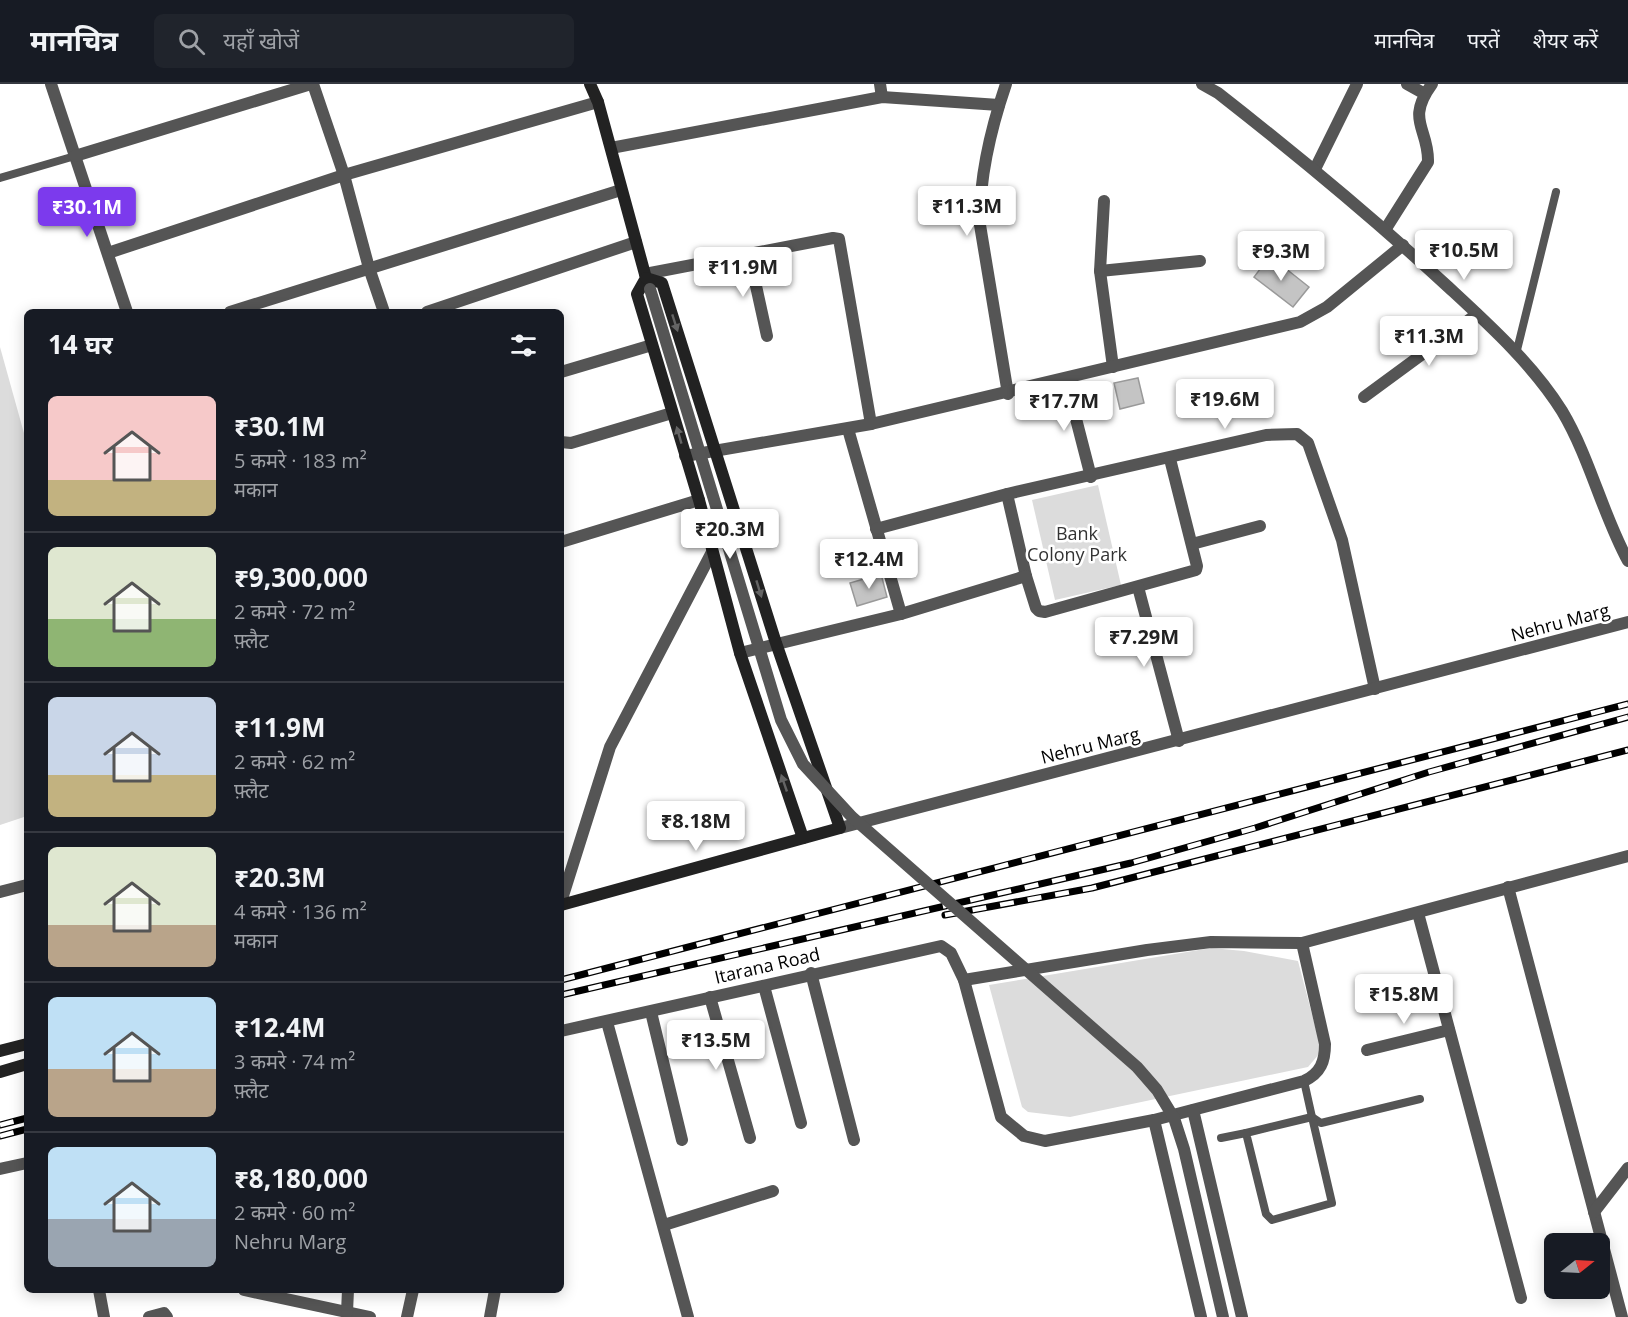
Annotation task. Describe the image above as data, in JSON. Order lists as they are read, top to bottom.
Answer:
{
  "streets": {
    "main road": ["Nehru Marg"],
    "street": ["Itarana Road"]
  },
  "parks": ["Bank Colony Park"],
  "north": "right",
  "page": {
    "header": "मानचित्र",
    "search": "यहाँ खोजें",
    "nav": ["मानचित्र", "परतें", "शेयर करें"],
    "price": [
      "₹11.3M",
      "₹30.1M",
      "₹10.5M",
      "₹9.3M",
      "₹11.9M",
      "₹11.3M",
      "₹19.6M",
      "₹17.7M",
      "₹20.3M",
      "₹12.4M",
      "₹7.29M",
      "₹8.18M",
      "₹15.8M",
      "₹13.5M"
    ],
    "heading": "14 घर",
    "list": [
      {
        "name": "₹30.1M",
        "note": "5 कमरे · 183 m² · मकान"
      },
      {
        "name": "₹9,300,000",
        "note": "2 कमरे · 72 m² · फ़्लैट"
      },
      {
        "name": "₹11.9M",
        "note": "2 कमरे · 62 m² · फ़्लैट"
      },
      {
        "name": "₹20.3M",
        "note": "4 कमरे · 136 m² · मकान"
      },
      {
        "name": "₹12.4M",
        "note": "3 कमरे · 74 m² · फ़्लैट"
      },
      {
        "name": "₹8,180,000",
        "note": "2 कमरे · 60 m² · Nehru Marg"
      }
    ]
  }
}
